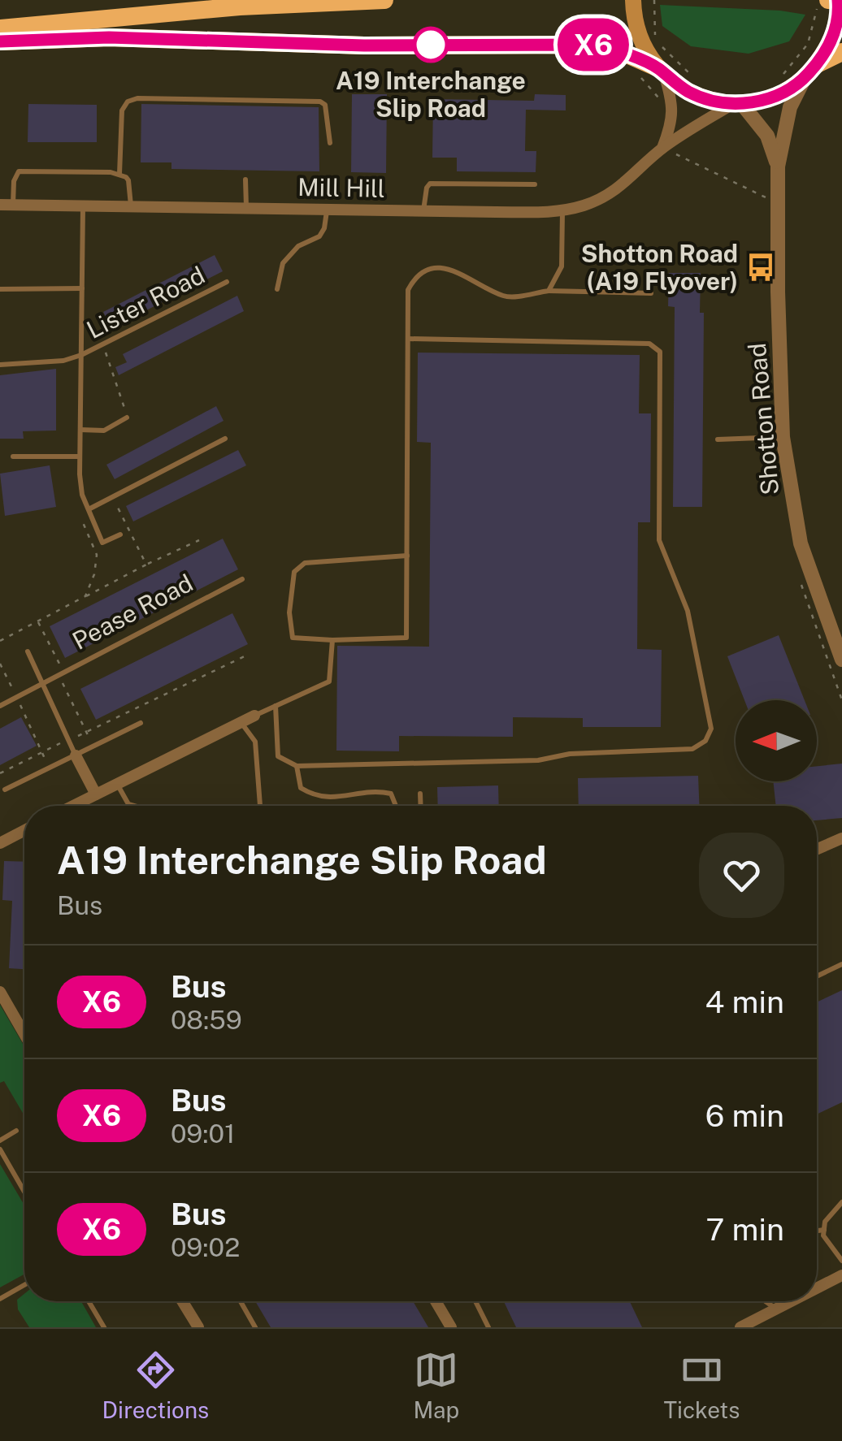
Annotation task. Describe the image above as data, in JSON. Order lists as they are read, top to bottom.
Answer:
{
  "streets": {
    "street": ["Mill Hill", "Shotton Road"],
    "lane": ["Lister Road", "Pease Road"]
  },
  "crossings": [
    ["Mill Hill", "Lister Road"],
    ["Mill Hill", "Shotton Road"]
  ],
  "places": {
    "other": ["A19 Interchange Slip Road"],
    "bus stop": ["Shotton Road (A19 Flyover)"]
  },
  "lines": ["bus line X6"],
  "north": "left",
  "page": {
    "on_map": "X6",
    "heading": ["A19 Interchange Slip Road", "Bus"],
    "list": [
      {
        "mark": "X6",
        "name": "Bus",
        "note": "08:59",
        "value": "4 min"
      },
      {
        "mark": "X6",
        "name": "Bus",
        "note": "09:01",
        "value": "6 min"
      },
      {
        "mark": "X6",
        "name": "Bus",
        "note": "09:02",
        "value": "7 min"
      }
    ],
    "tabs": ["Directions", "Map", "Tickets"]
  }
}
